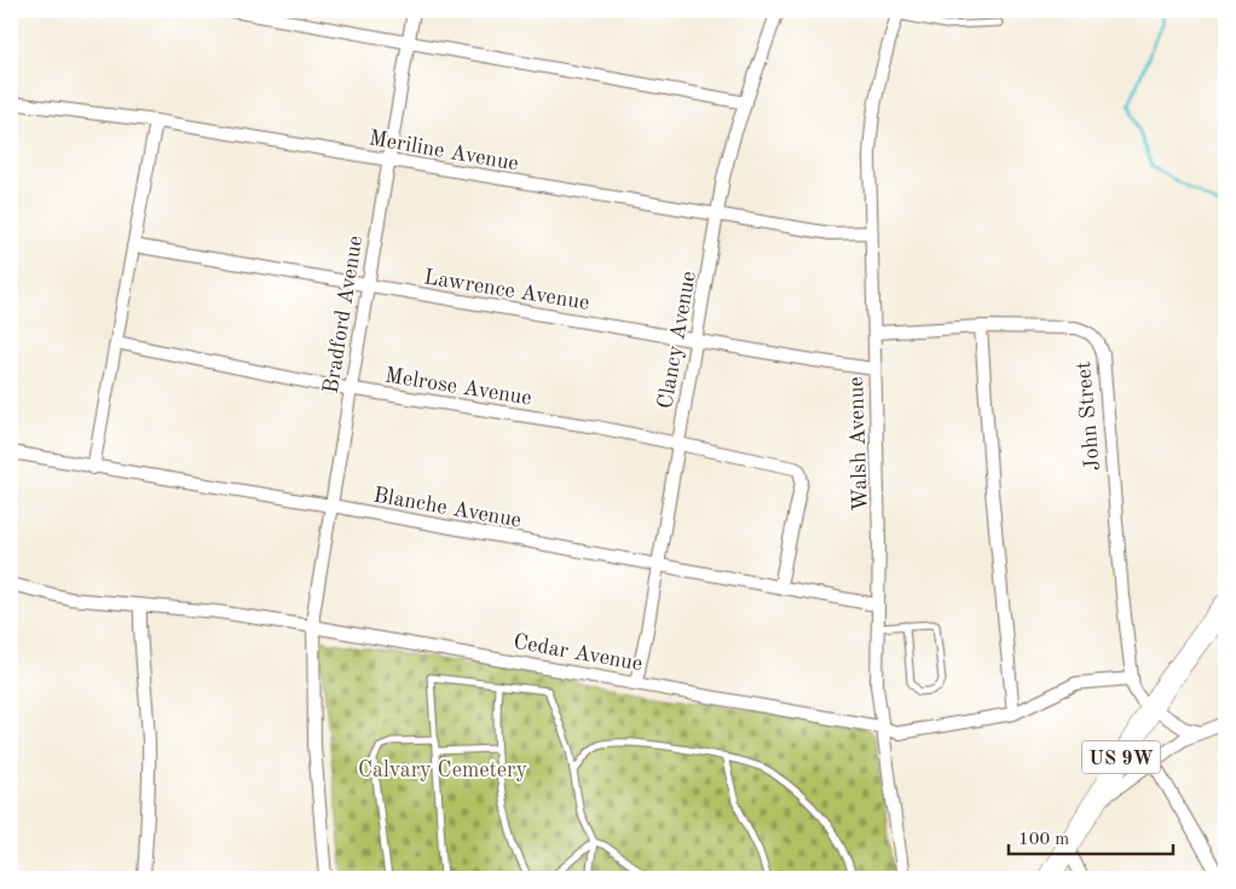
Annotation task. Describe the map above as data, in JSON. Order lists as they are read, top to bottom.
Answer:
{
  "streets": {
    "highway": ["US 9W"],
    "street": [
      "Meriline Avenue",
      "Lawrence Avenue",
      "Bradford Avenue",
      "Clancy Avenue",
      "Melrose Avenue",
      "John Street",
      "Walsh Avenue",
      "Blanche Avenue",
      "Cedar Avenue"
    ]
  },
  "crossings": [
    ["Meriline Avenue", "Bradford Avenue"],
    ["Meriline Avenue", "Clancy Avenue"],
    ["Meriline Avenue", "Walsh Avenue"],
    ["Lawrence Avenue", "Bradford Avenue"],
    ["Lawrence Avenue", "Clancy Avenue"],
    ["Lawrence Avenue", "Walsh Avenue"],
    ["Bradford Avenue", "Melrose Avenue"],
    ["Bradford Avenue", "Blanche Avenue"],
    ["Bradford Avenue", "Cedar Avenue"],
    ["Clancy Avenue", "Melrose Avenue"],
    ["Clancy Avenue", "Blanche Avenue"],
    ["Clancy Avenue", "Cedar Avenue"],
    ["Melrose Avenue", "Blanche Avenue"],
    ["John Street", "Walsh Avenue"],
    ["John Street", "Cedar Avenue"],
    ["John Street", "US 9W"],
    ["Walsh Avenue", "Blanche Avenue"],
    ["Walsh Avenue", "Cedar Avenue"]
  ],
  "parks": ["Calvary Cemetery"],
  "scale_bar": "100 m"
}
